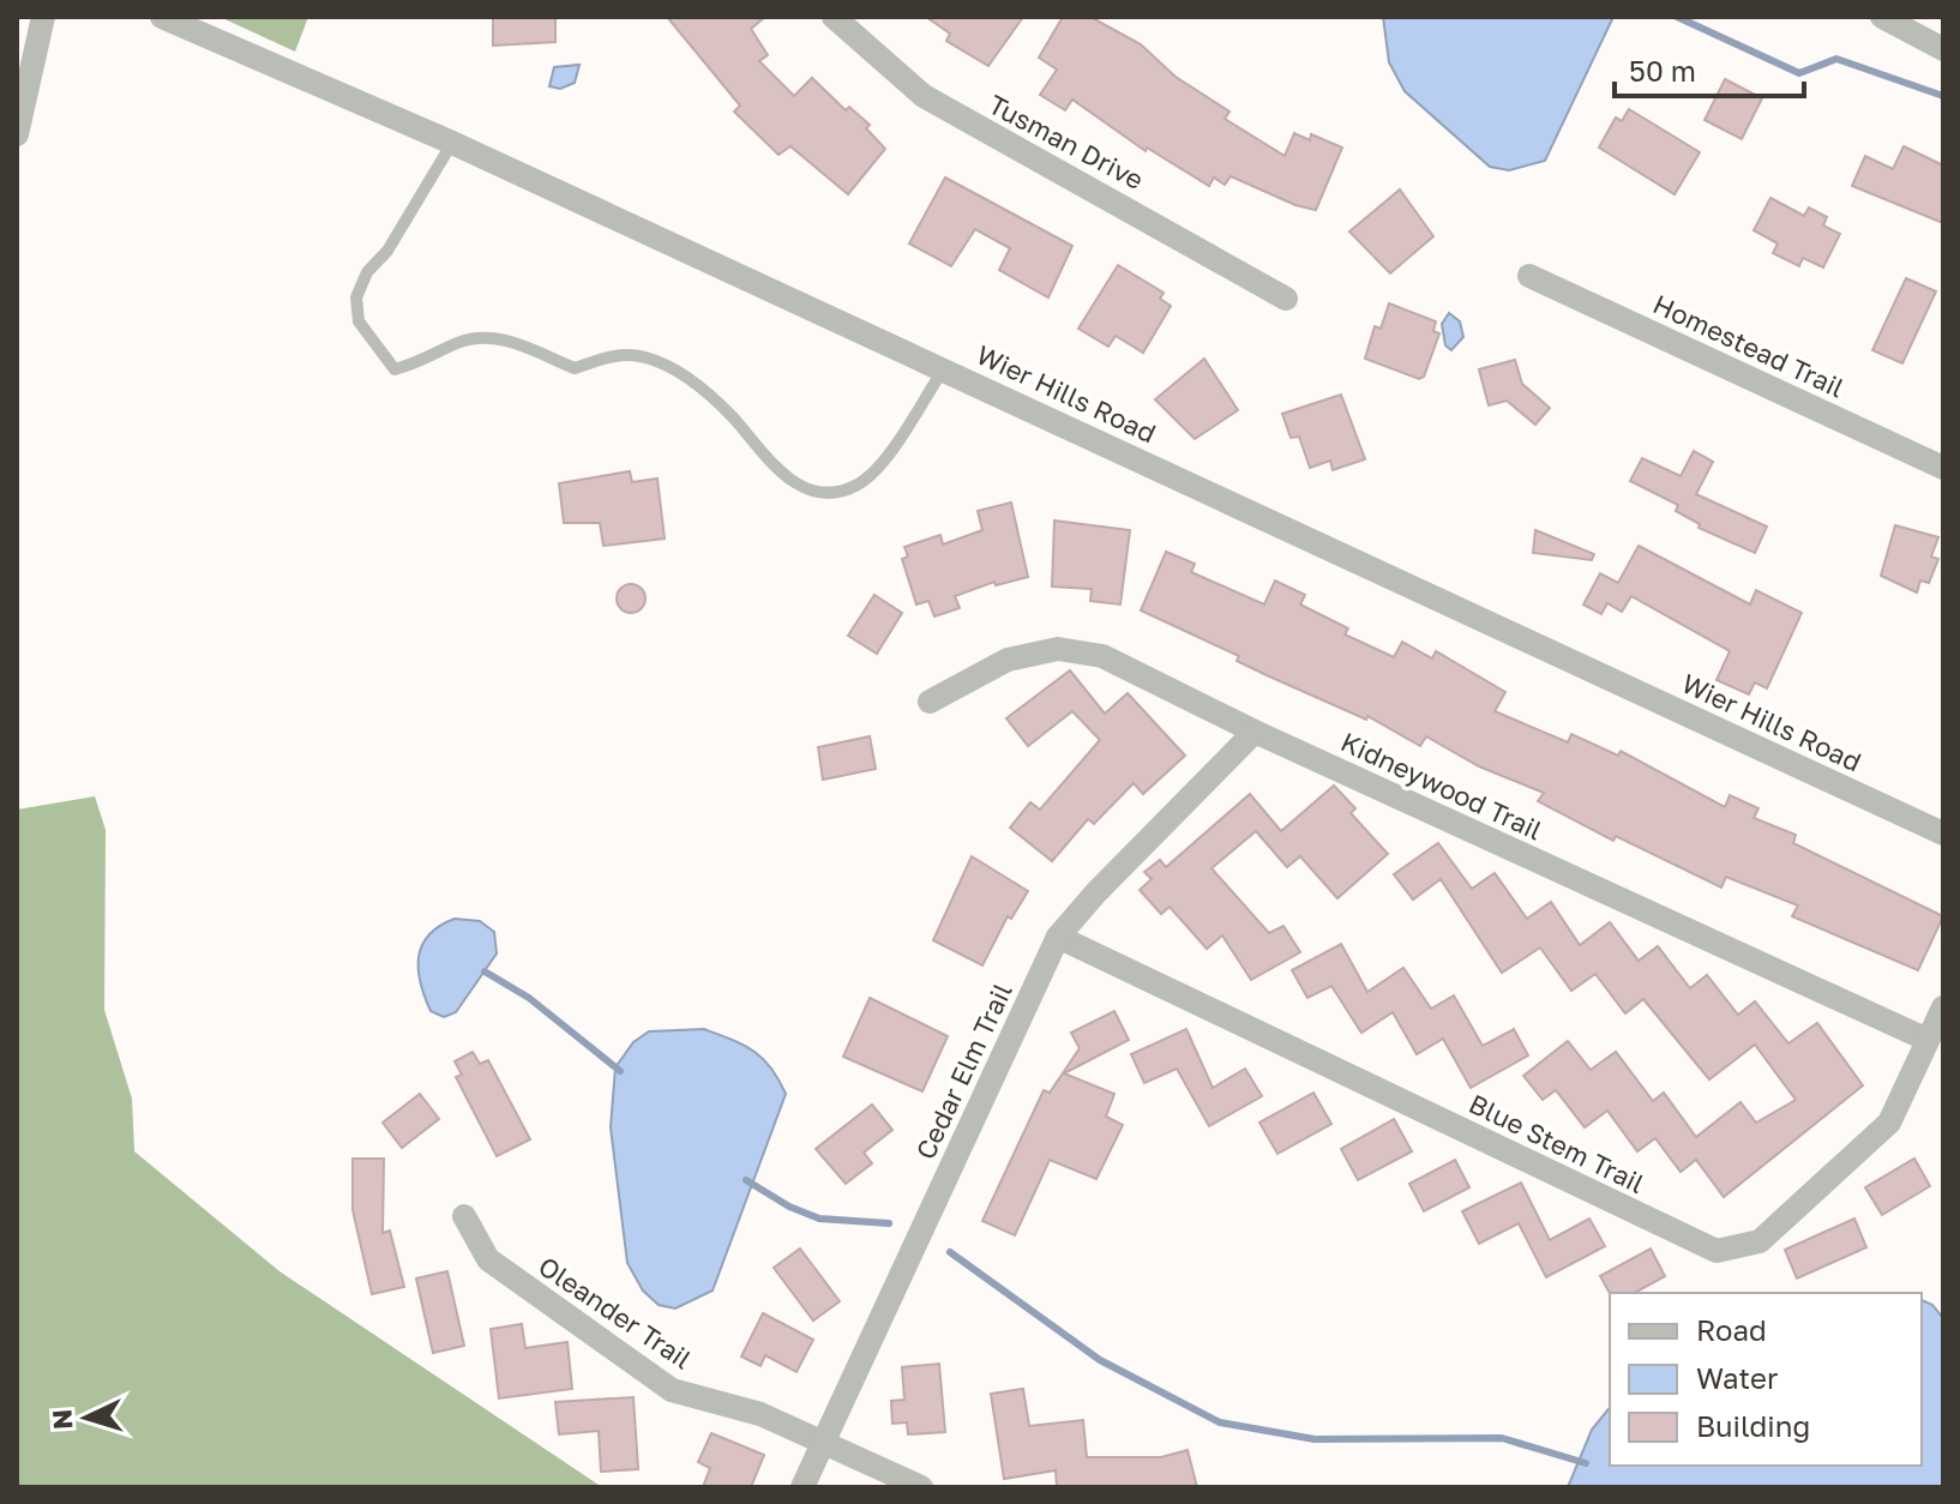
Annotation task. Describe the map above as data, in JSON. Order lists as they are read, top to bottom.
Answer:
{
  "streets": {
    "street": [
      "Tusman Drive",
      "Homestead Trail",
      "Wier Hills Road",
      "Kidneywood Trail",
      "Cedar Elm Trail",
      "Blue Stem Trail",
      "Oleander Trail"
    ]
  },
  "crossings": [
    ["Kidneywood Trail", "Cedar Elm Trail"],
    ["Kidneywood Trail", "Blue Stem Trail"],
    ["Cedar Elm Trail", "Blue Stem Trail"],
    ["Cedar Elm Trail", "Oleander Trail"]
  ],
  "legend": ["Road", "Water", "Building"],
  "scale_bar": "50 m",
  "north": "left"
}
